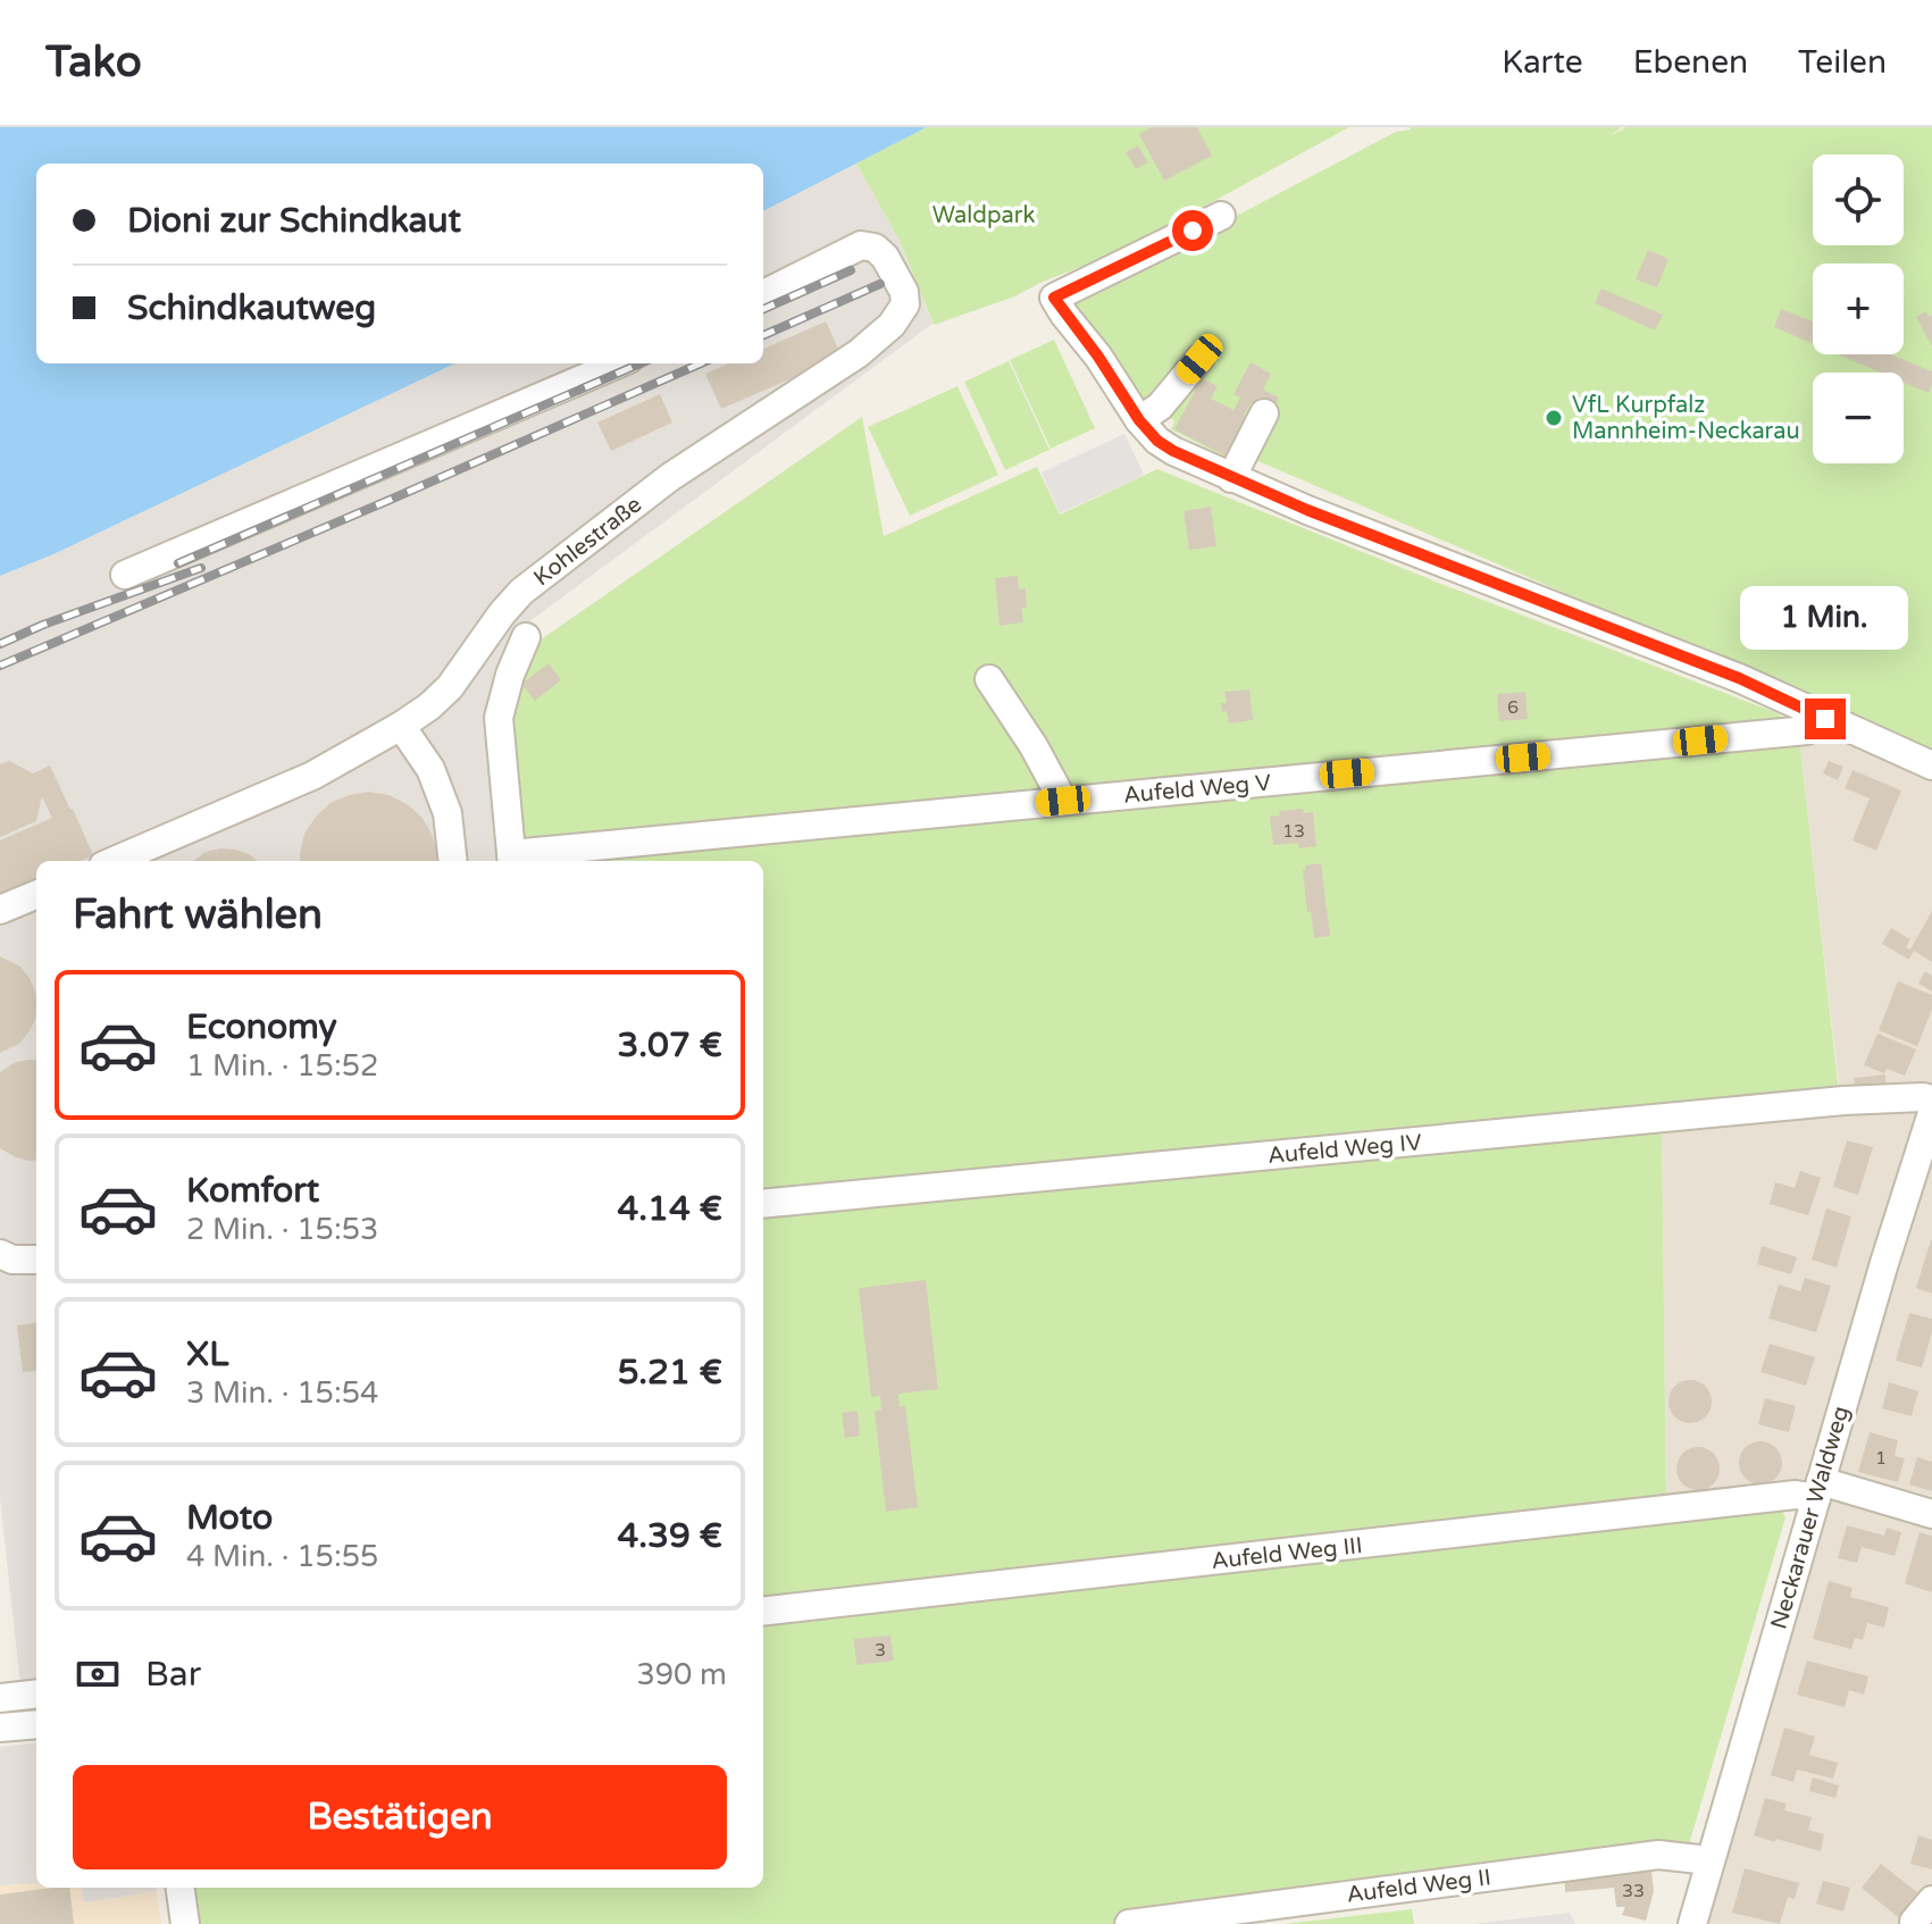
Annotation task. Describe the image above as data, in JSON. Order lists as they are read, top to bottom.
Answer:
{
  "streets": {
    "street": [
      "Kohlestraße",
      "Aufeld Weg V",
      "Aufeld Weg IV",
      "Neckarauer Waldweg",
      "Aufeld Weg III",
      "Aufeld Weg II"
    ]
  },
  "crossings": [
    ["Neckarauer Waldweg", "Aufeld Weg III"],
    ["Neckarauer Waldweg", "Aufeld Weg II"]
  ],
  "parks": ["Waldpark"],
  "places": ["VfL Kurpfalz Mannheim-Neckarau"],
  "house_numbers": [
    "6",
    "13",
    "1",
    "3",
    "33"
  ],
  "page": {
    "header": "Tako",
    "nav": ["Karte", "Ebenen", "Teilen"],
    "map_buttons": ["+", "−"],
    "banner": ["Dioni zur Schindkaut", "Schindkautweg"],
    "bubble": "1 Min.",
    "heading": "Fahrt wählen",
    "list": [
      {
        "name": "Economy",
        "note": "1 Min. · 15:52",
        "value": "3.07 €"
      },
      {
        "name": "Komfort",
        "note": "2 Min. · 15:53",
        "value": "4.14 €"
      },
      {
        "name": "XL",
        "note": "3 Min. · 15:54",
        "value": "5.21 €"
      },
      {
        "name": "Moto",
        "note": "4 Min. · 15:55",
        "value": "4.39 €"
      }
    ],
    "pay": ["Bar", "390 m"],
    "buttons": "Bestätigen"
  }
}
